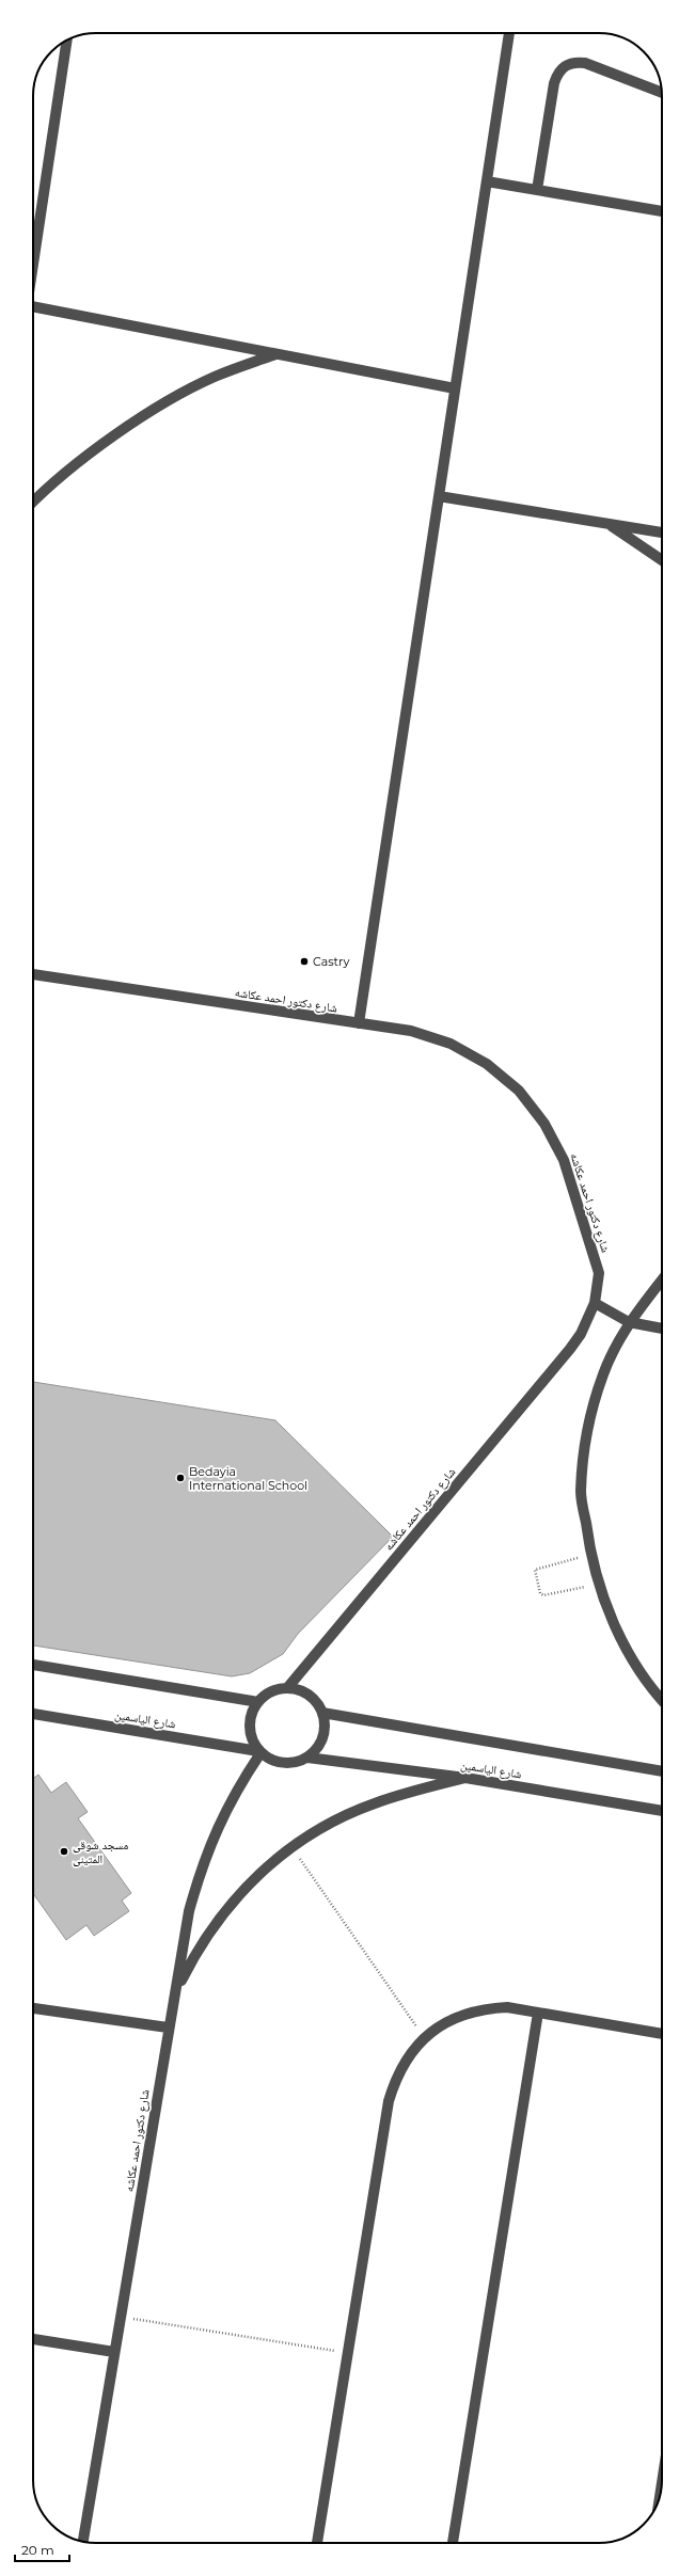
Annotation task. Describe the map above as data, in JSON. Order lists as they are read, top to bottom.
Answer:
{
  "streets": {
    "street": ["شارع دكتور احمد عكاشه", "شارع الياسمين"]
  },
  "crossings": [
    ["شارع دكتور احمد عكاشه", "شارع الياسمين"]
  ],
  "places": ["Castry", "Bedayia International School", "مسجد شوقى المتينى"],
  "scale_bar": "20 m"
}
